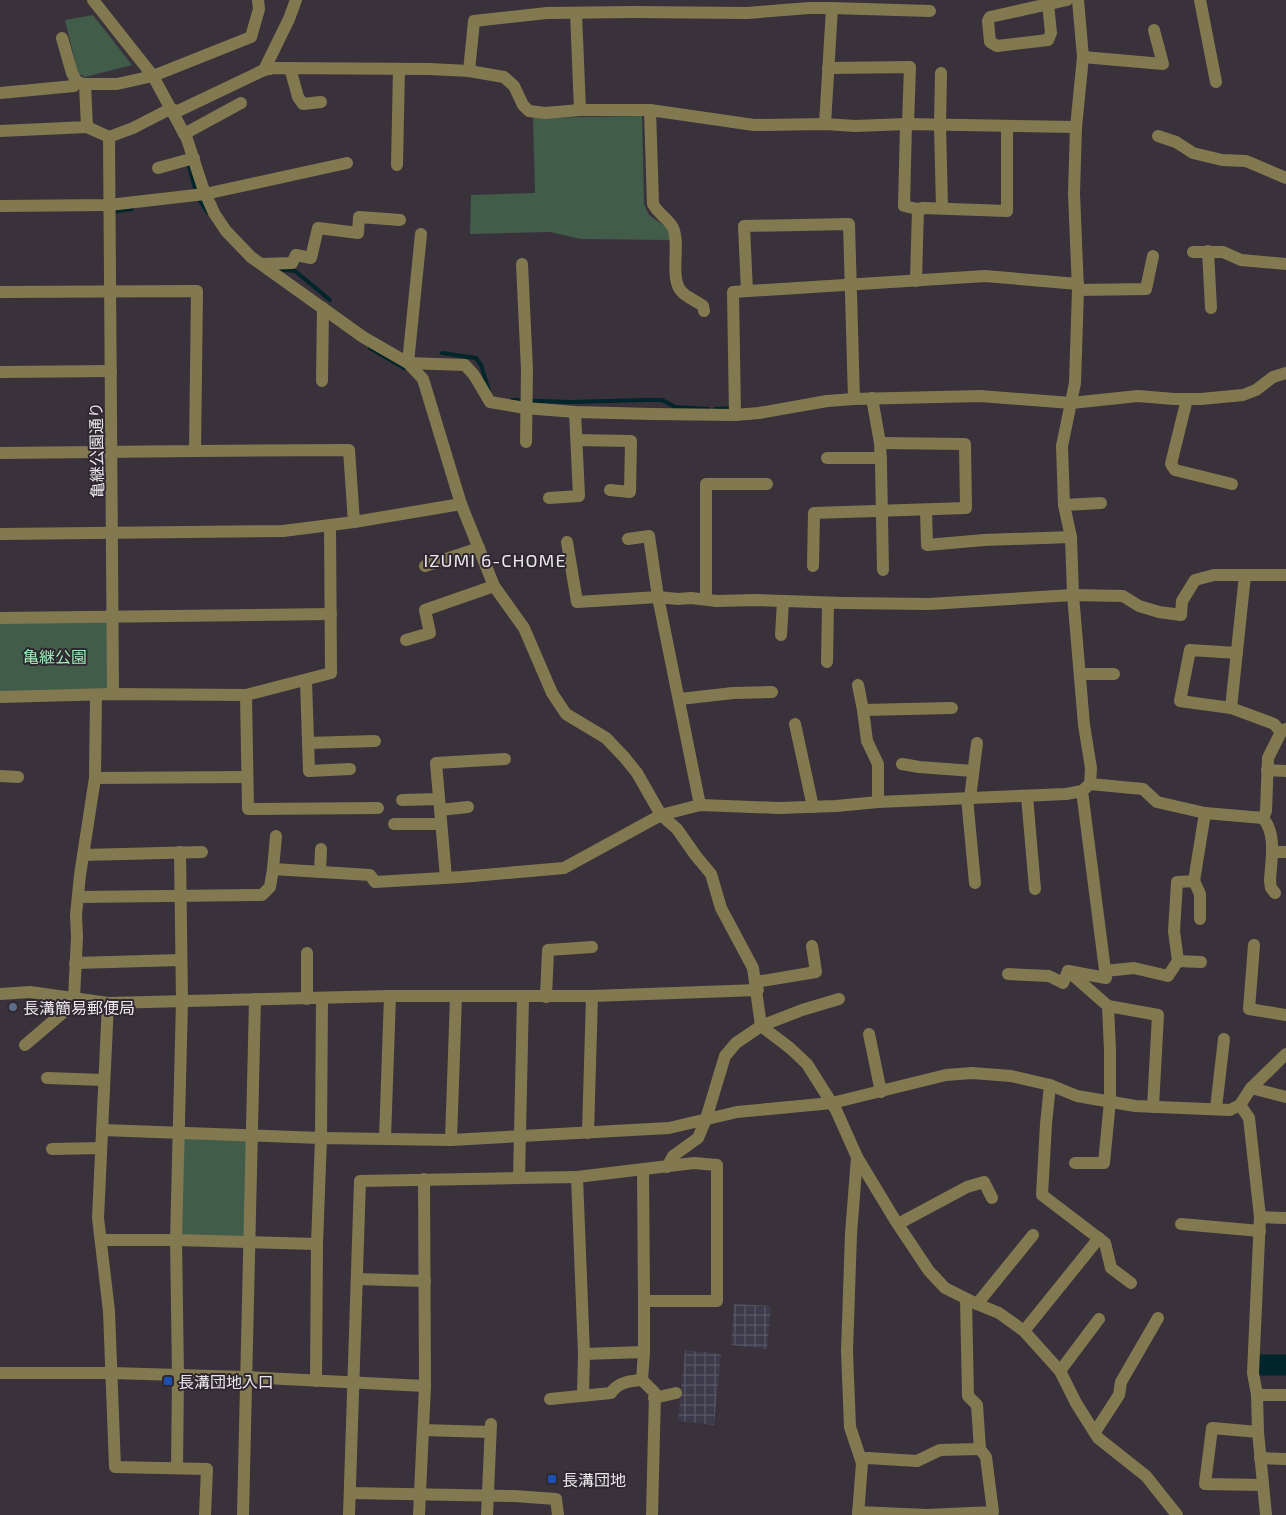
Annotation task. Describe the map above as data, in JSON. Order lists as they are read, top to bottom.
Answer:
{
  "streets": {
    "street": ["亀継公園通り"]
  },
  "districts": ["IZUMI 6-CHOME"],
  "parks": ["亀継公園"],
  "places": {
    "other": ["長溝簡易郵便局"],
    "transit": ["長溝団地入口", "長溝団地"]
  }
}
